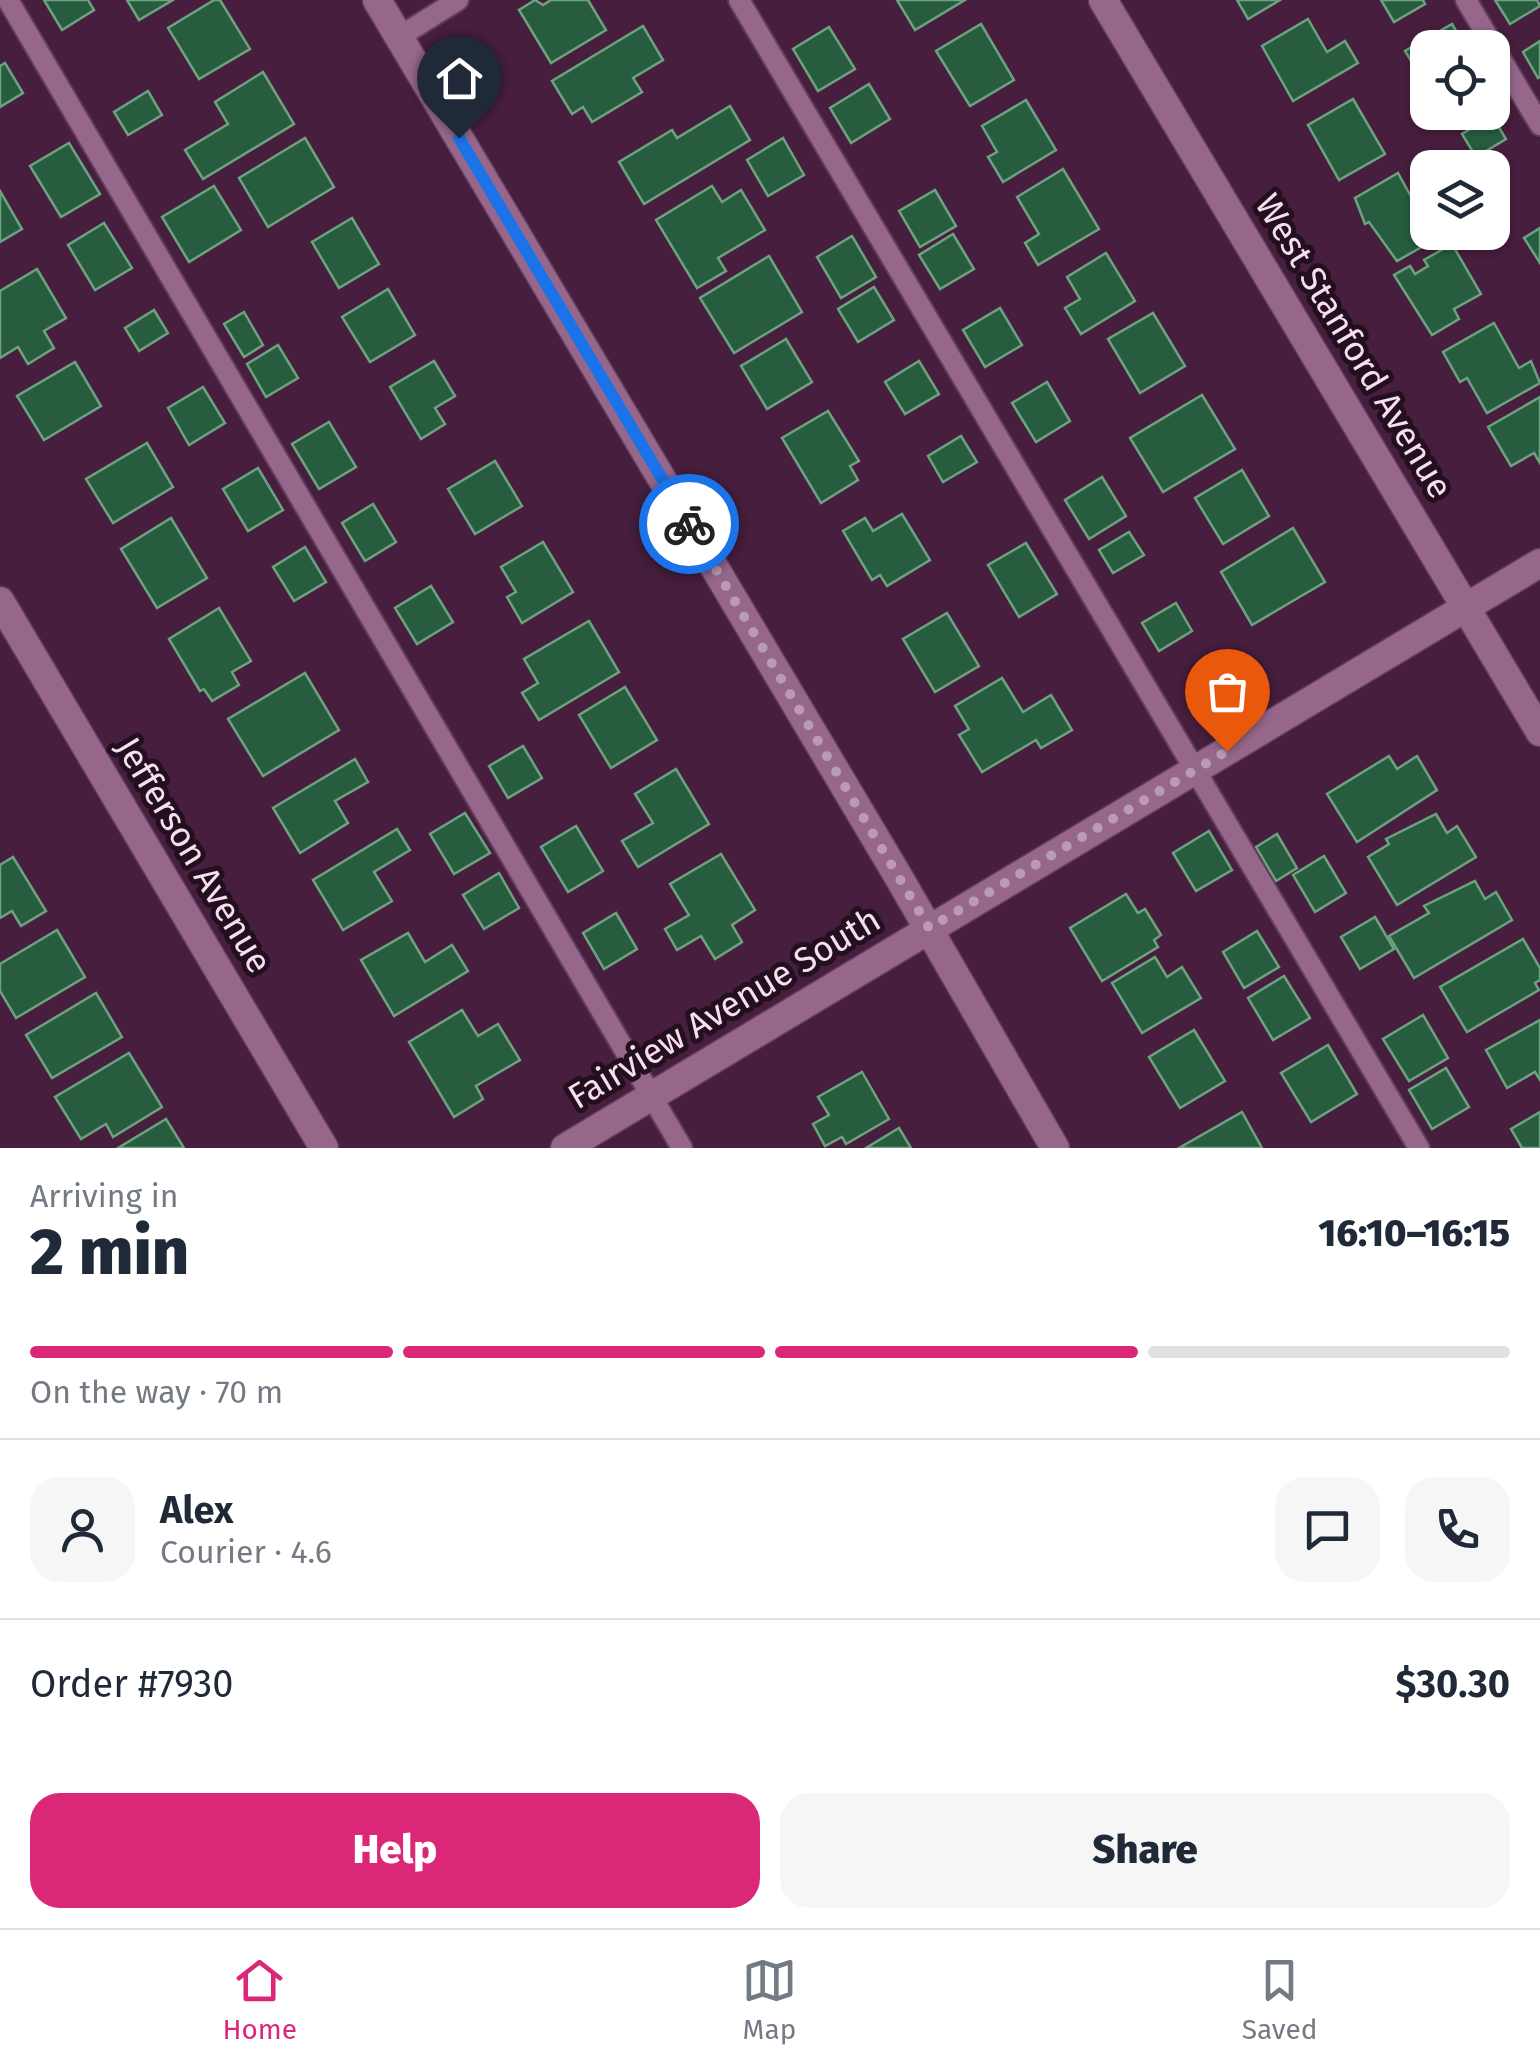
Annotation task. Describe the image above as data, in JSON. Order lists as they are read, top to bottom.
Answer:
{
  "streets": {
    "street": ["West Stanford Avenue", "Jefferson Avenue", "Fairview Avenue South"]
  },
  "crossings": [
    ["West Stanford Avenue", "Fairview Avenue South"]
  ],
  "page": {
    "heading": ["2 min", "Arriving in", "16:10–16:15"],
    "panel": [
      "Alex",
      "Courier · 4.6",
      "Order #7930",
      "$30.30"
    ],
    "bar": "On the way · 70 m",
    "buttons": ["Help", "Share"],
    "tabs": ["Home", "Map", "Saved"]
  }
}
